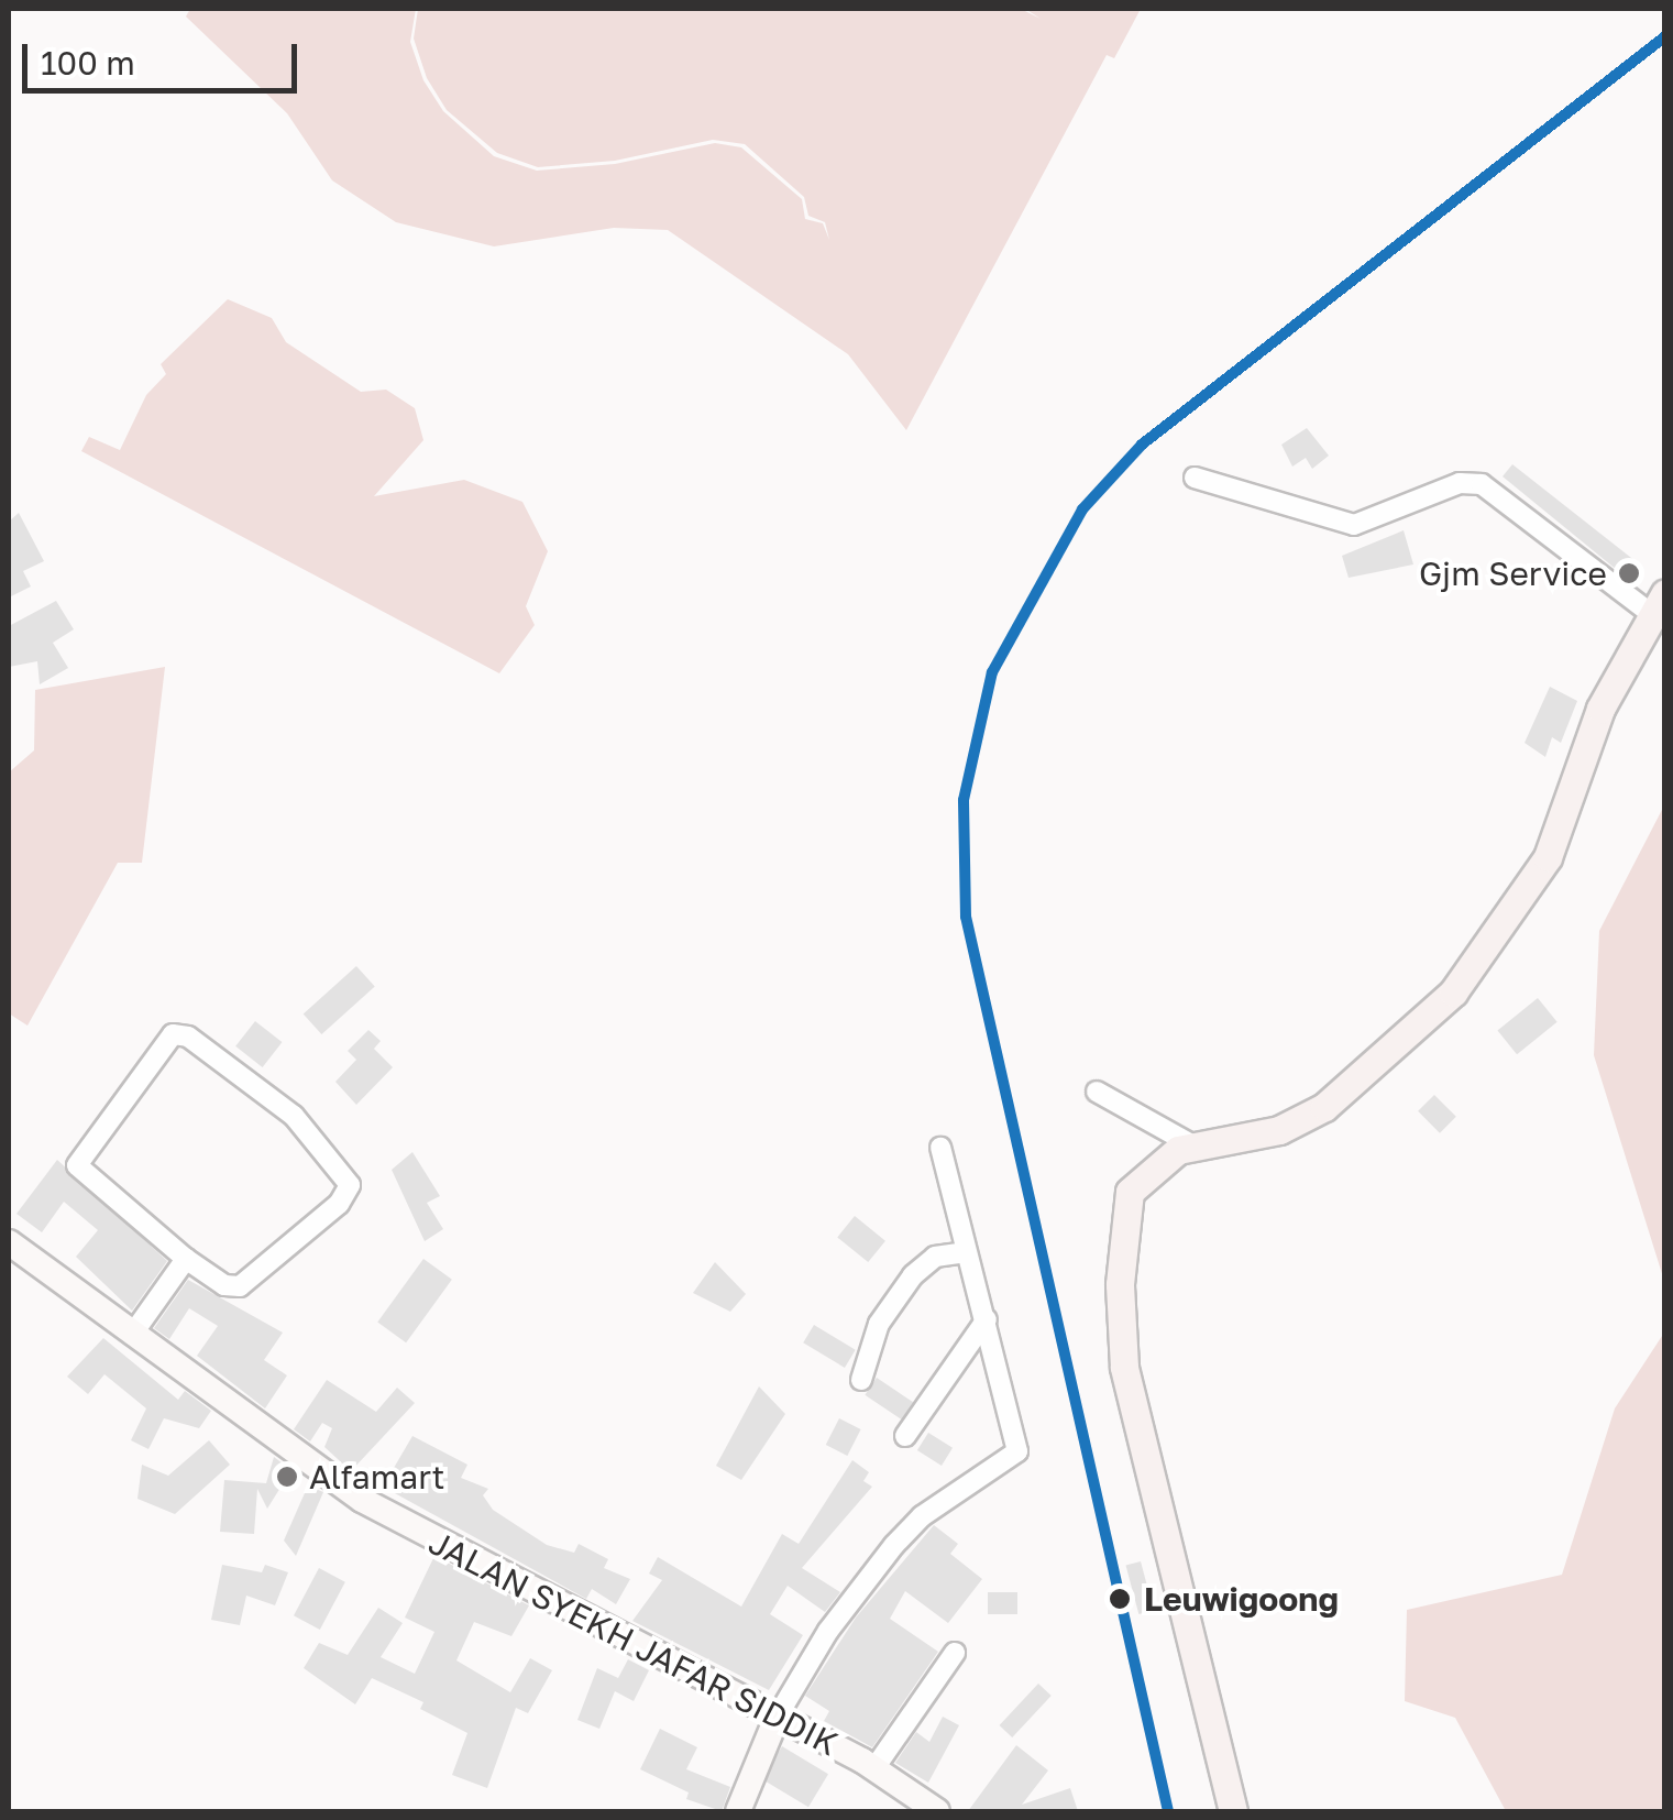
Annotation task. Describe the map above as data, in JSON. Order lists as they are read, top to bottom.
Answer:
{
  "streets": {
    "main road": ["JALAN SYEKH JAFAR SIDDIK"]
  },
  "places": ["Gjm Service", "Alfamart", "Leuwigoong"],
  "scale_bar": "100 m"
}
